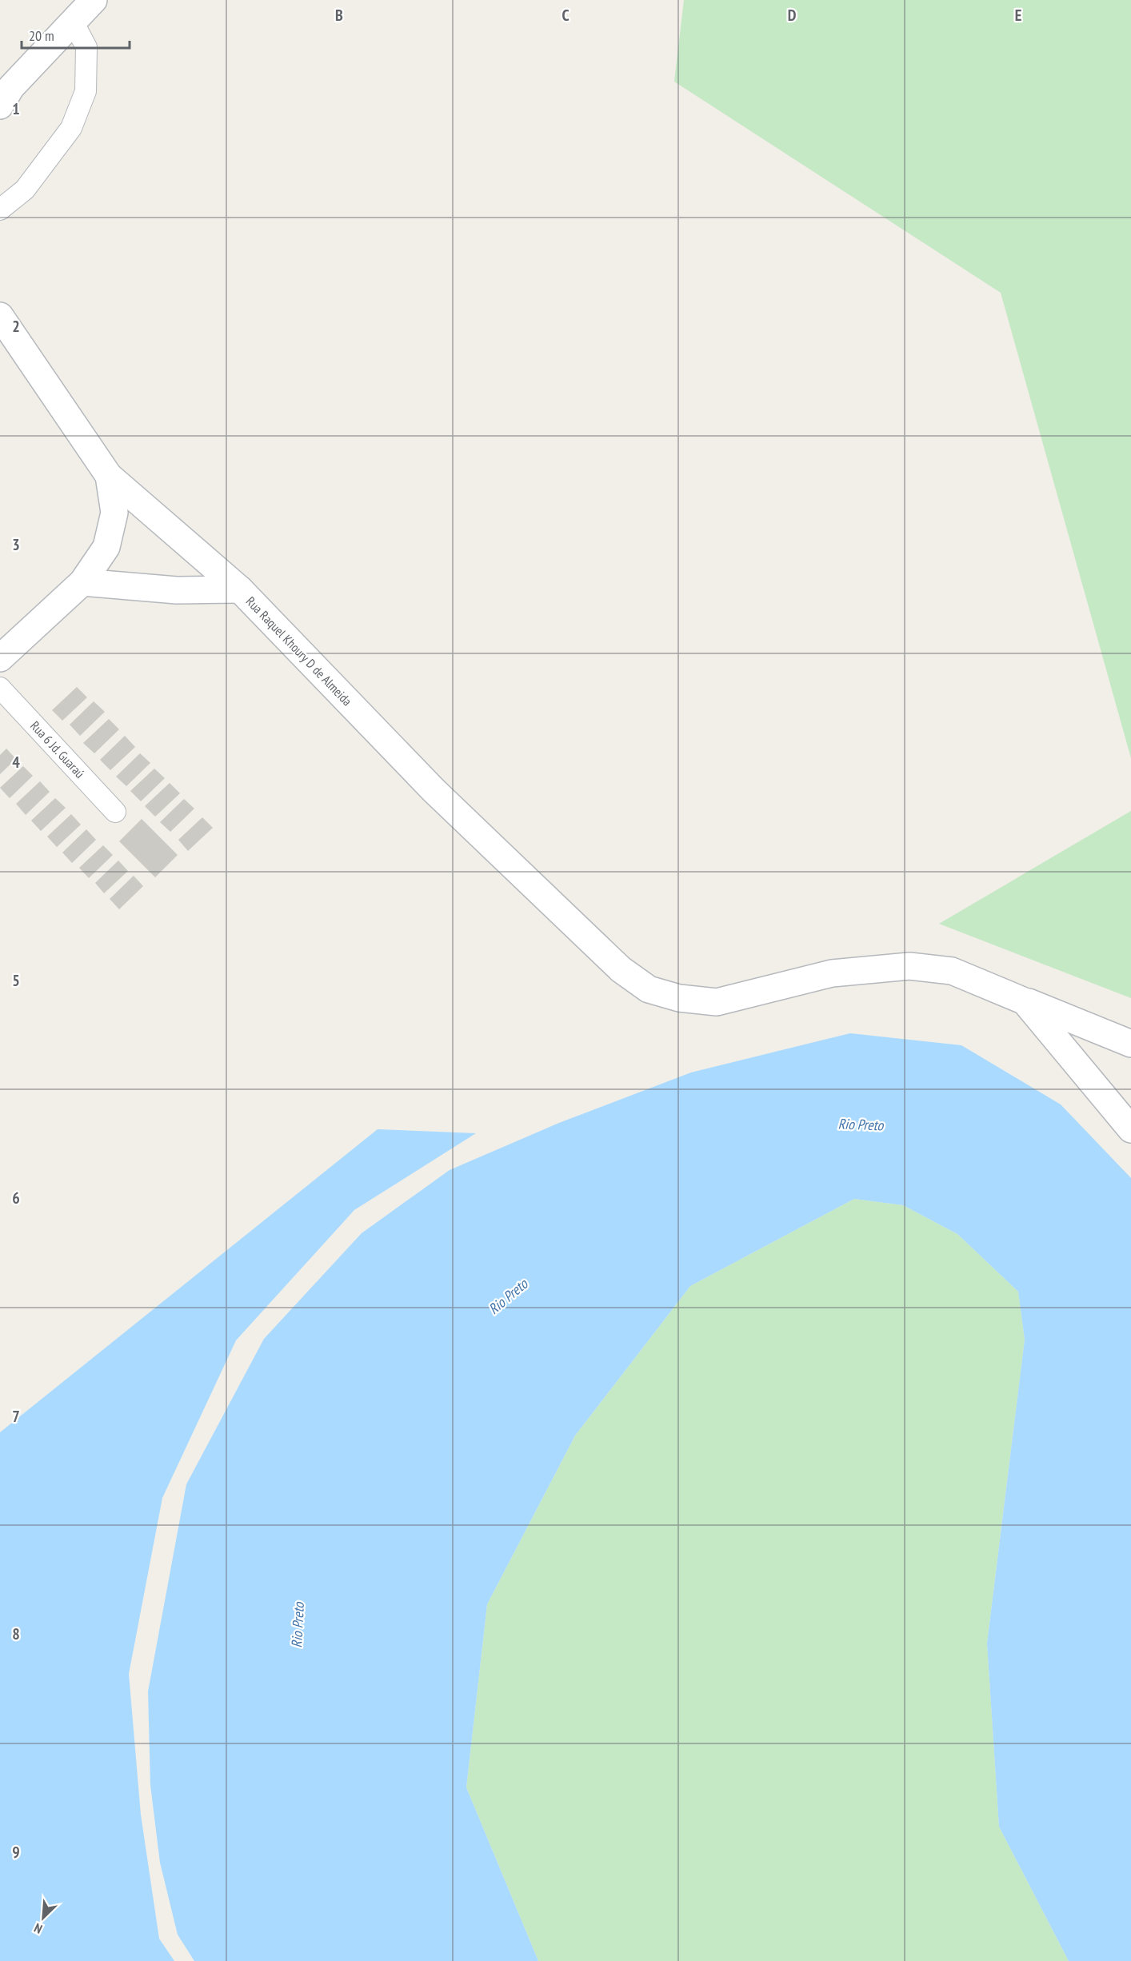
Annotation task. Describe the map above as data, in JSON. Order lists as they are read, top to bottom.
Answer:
{
  "streets": {
    "street": ["Rua Raquel Khoury D de Almeida"],
    "lane": ["Rua 6 Jd. Guaraú"]
  },
  "water": ["Rio Preto"],
  "scale_bar": "20 m",
  "north": "bottom left",
  "grid": {
    "columns": [
      "B",
      "C",
      "D",
      "E"
    ],
    "rows": [
      "1",
      "2",
      "3",
      "4",
      "5",
      "6",
      "7",
      "8",
      "9"
    ]
  }
}
